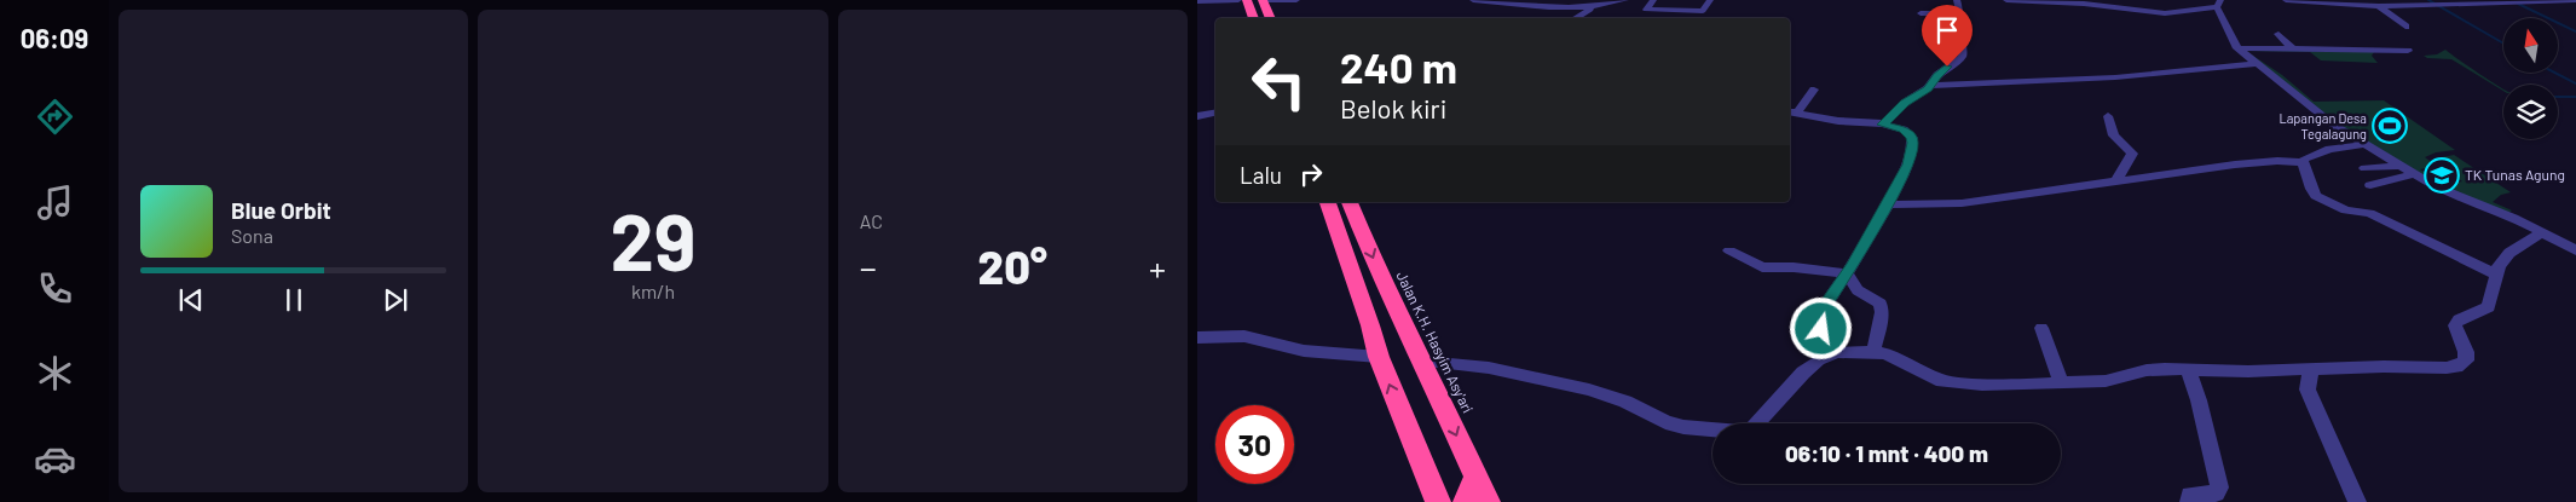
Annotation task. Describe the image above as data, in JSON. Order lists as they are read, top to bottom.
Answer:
{
  "streets": {
    "highway": ["Jalan K.H. Hasyim Asy'ari"]
  },
  "places": {
    "sports": ["Lapangan Desa Tegalagung"],
    "school or university": ["TK Tunas Agung"]
  },
  "north": "top",
  "page": {
    "tabs": "06:09",
    "tile": [
      ["29", "km/h"],
      "AC"
    ],
    "turn": ["240 m", "Belok kiri"],
    "then": "Lalu",
    "song": ["Blue Orbit", "Sona"],
    "heat": ["−", "20°", "+"],
    "limit": "30",
    "trip": "06:10 · 1 mnt · 400 m"
  }
}
